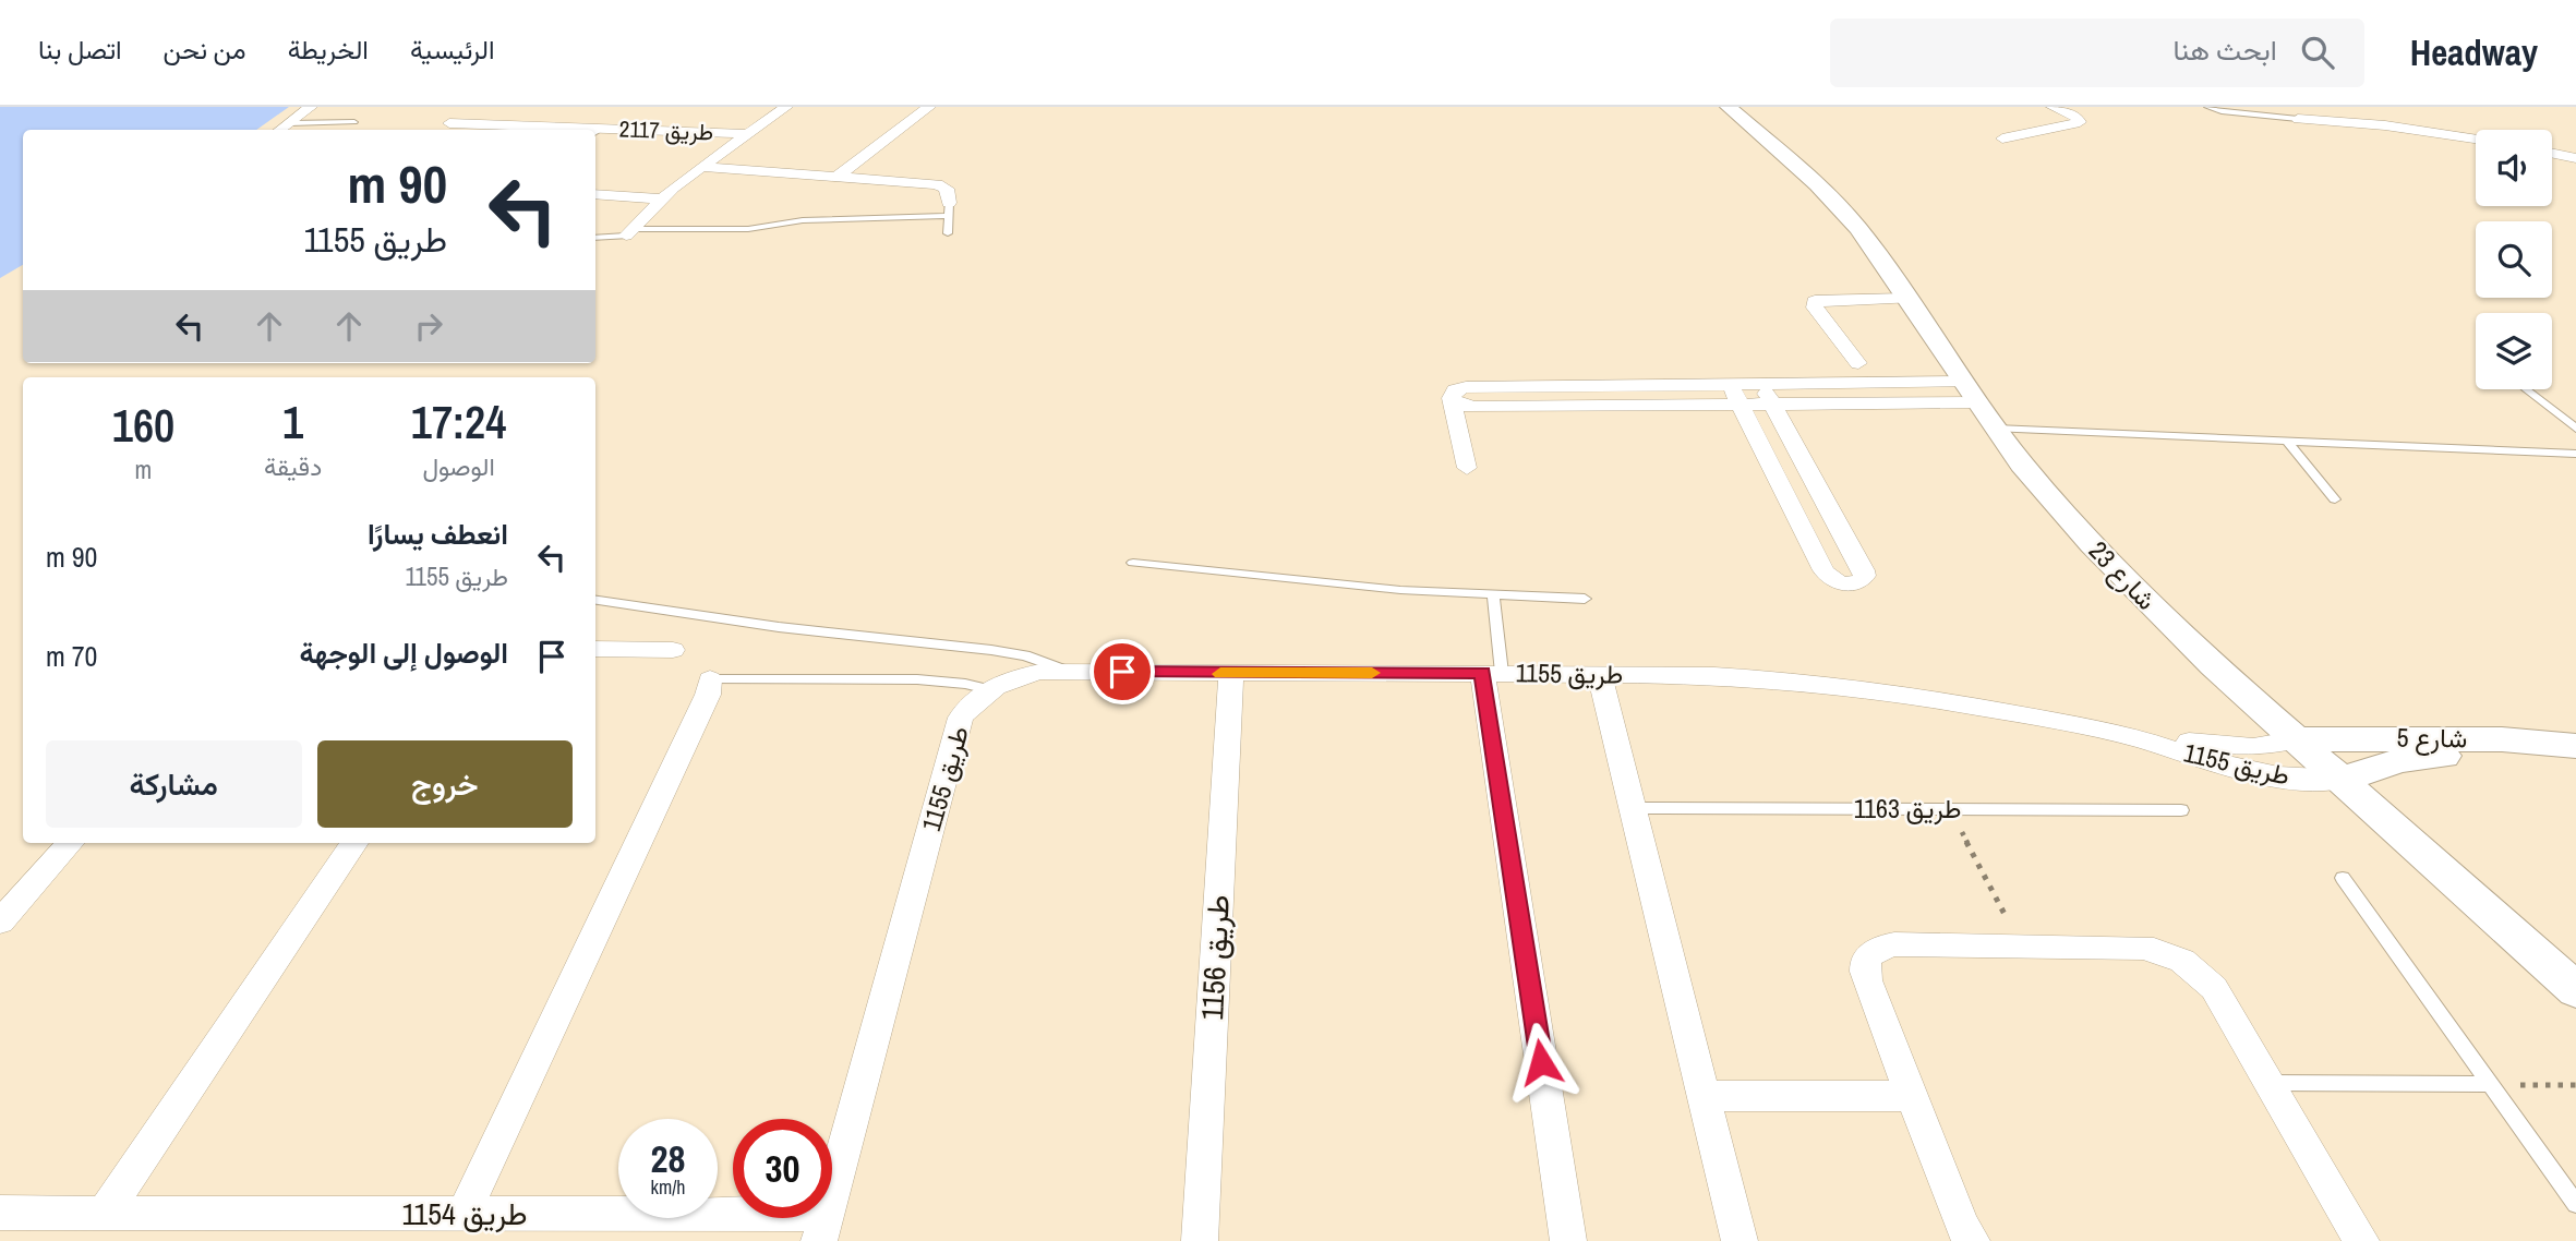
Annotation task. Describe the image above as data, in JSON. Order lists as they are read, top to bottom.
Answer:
{
  "streets": {
    "street": [
      "طريق 2117",
      "شارع 23",
      "طريق 1155",
      "شارع 5",
      "طريق 1156",
      "طريق 1154"
    ],
    "lane": ["طريق 1163"]
  },
  "crossings": [
    ["شارع 23", "طريق 1155"],
    ["شارع 23", "شارع 5"],
    ["طريق 1155", "شارع 5"],
    ["طريق 1155", "طريق 1156"],
    ["طريق 1155", "طريق 1154"]
  ],
  "page": {
    "header": "Headway",
    "search": "ابحث هنا",
    "nav": [
      "الرئيسية",
      "الخريطة",
      "من نحن",
      "اتصل بنا"
    ],
    "turn": ["90 m", "طريق 1155"],
    "eta": [
      "17:24",
      "الوصول",
      "1",
      "دقيقة",
      "160",
      "m"
    ],
    "list": [
      {
        "name": "انعطف يسارًا",
        "note": "طريق 1155",
        "value": "90 m"
      },
      {
        "name": "الوصول إلى الوجهة",
        "value": "70 m"
      }
    ],
    "buttons": ["خروج", "مشاركة"],
    "speed": "28 km/h",
    "limit": "30"
  }
}
